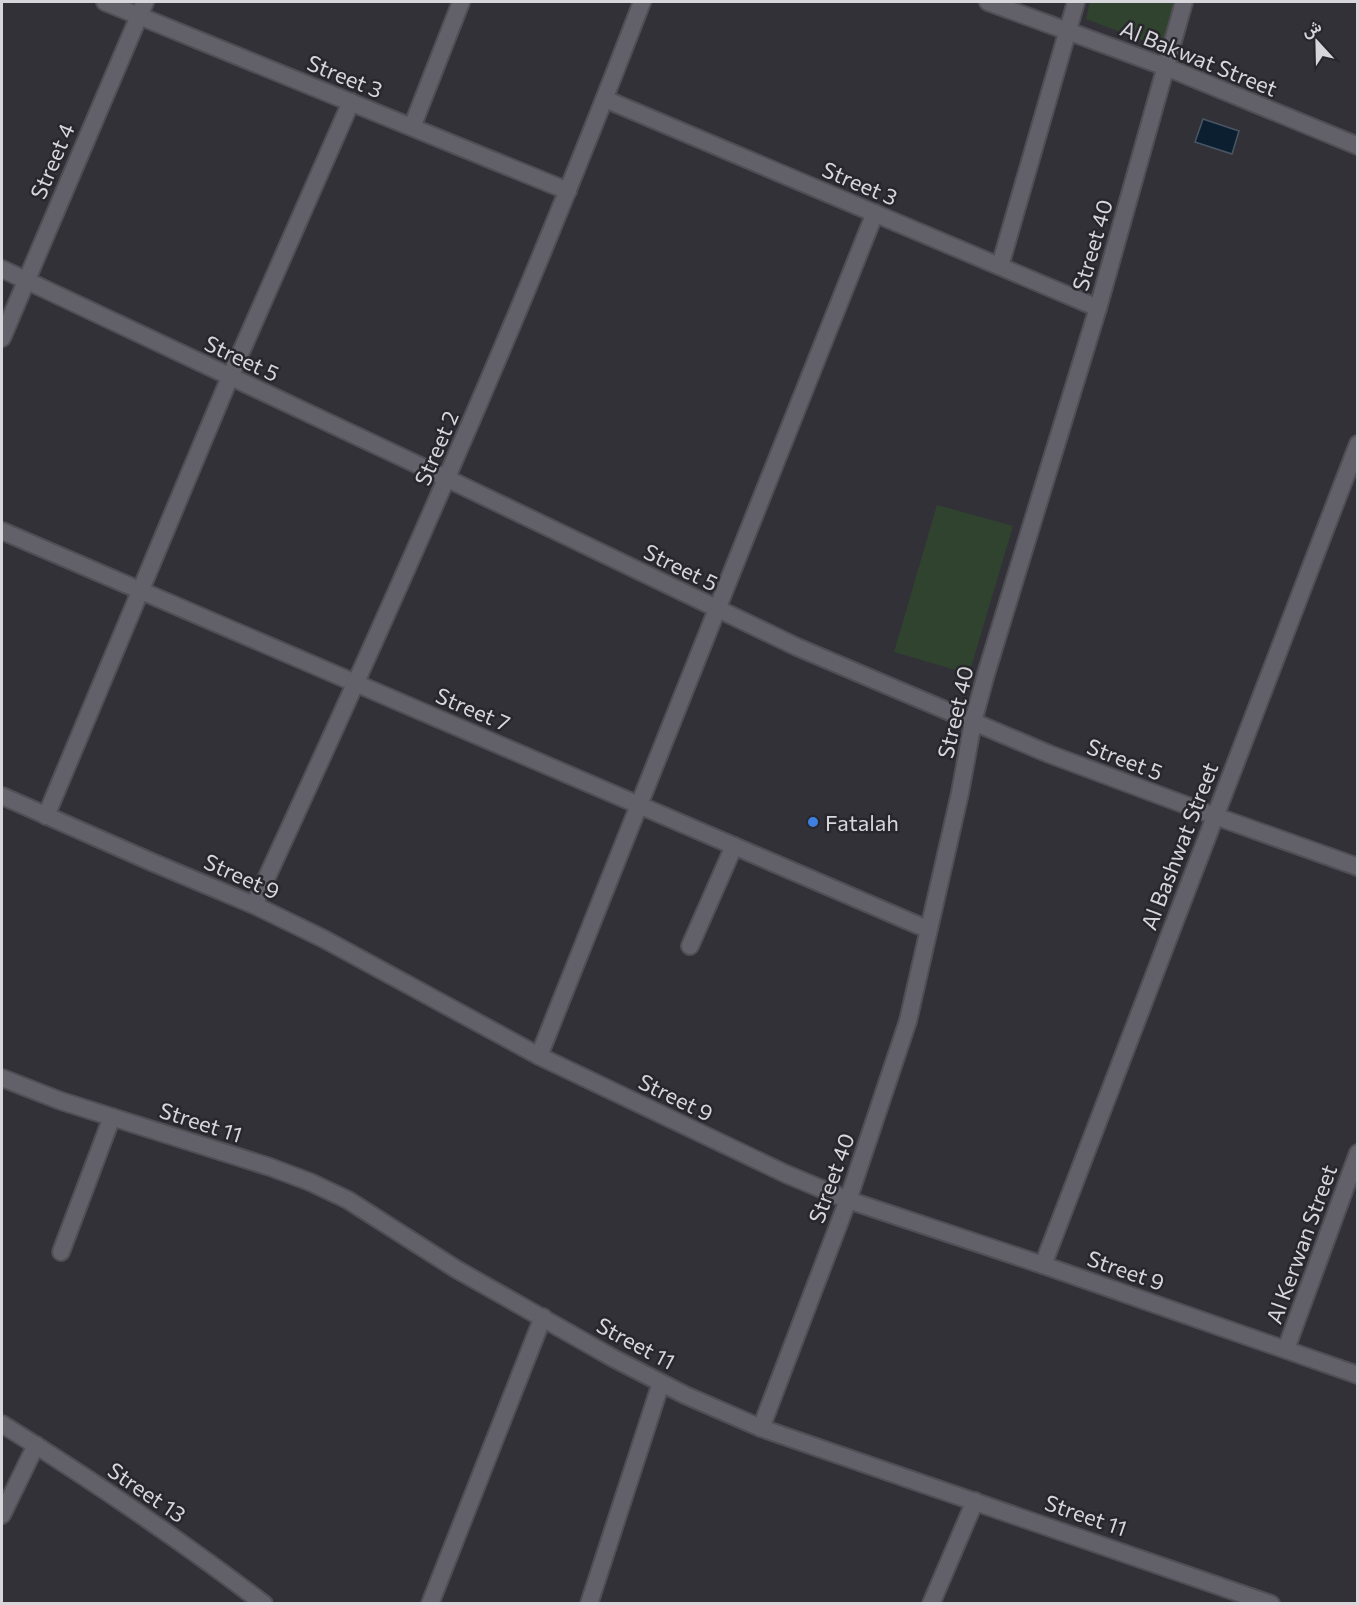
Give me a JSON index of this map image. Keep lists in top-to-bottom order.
{
  "streets": {
    "street": [
      "Al Bakwat Street",
      "Street 3",
      "Street 4",
      "Street 40",
      "Street 5",
      "Street 2",
      "Street 7",
      "Al Bashwat Street",
      "Street 9",
      "Street 11",
      "Al Kerwan Street",
      "Street 13"
    ]
  },
  "crossings": [
    ["Al Bakwat Street", "Street 40"],
    ["Street 3", "Street 4"],
    ["Street 3", "Street 40"],
    ["Street 3", "Street 2"],
    ["Street 4", "Street 5"],
    ["Street 40", "Street 5"],
    ["Street 40", "Street 7"],
    ["Street 40", "Street 9"],
    ["Street 40", "Street 11"],
    ["Street 5", "Street 2"],
    ["Street 5", "Al Bashwat Street"],
    ["Street 2", "Street 7"],
    ["Street 2", "Street 9"],
    ["Al Bashwat Street", "Street 9"],
    ["Street 9", "Al Kerwan Street"]
  ],
  "places": ["Fatalah"],
  "north": "top"
}
